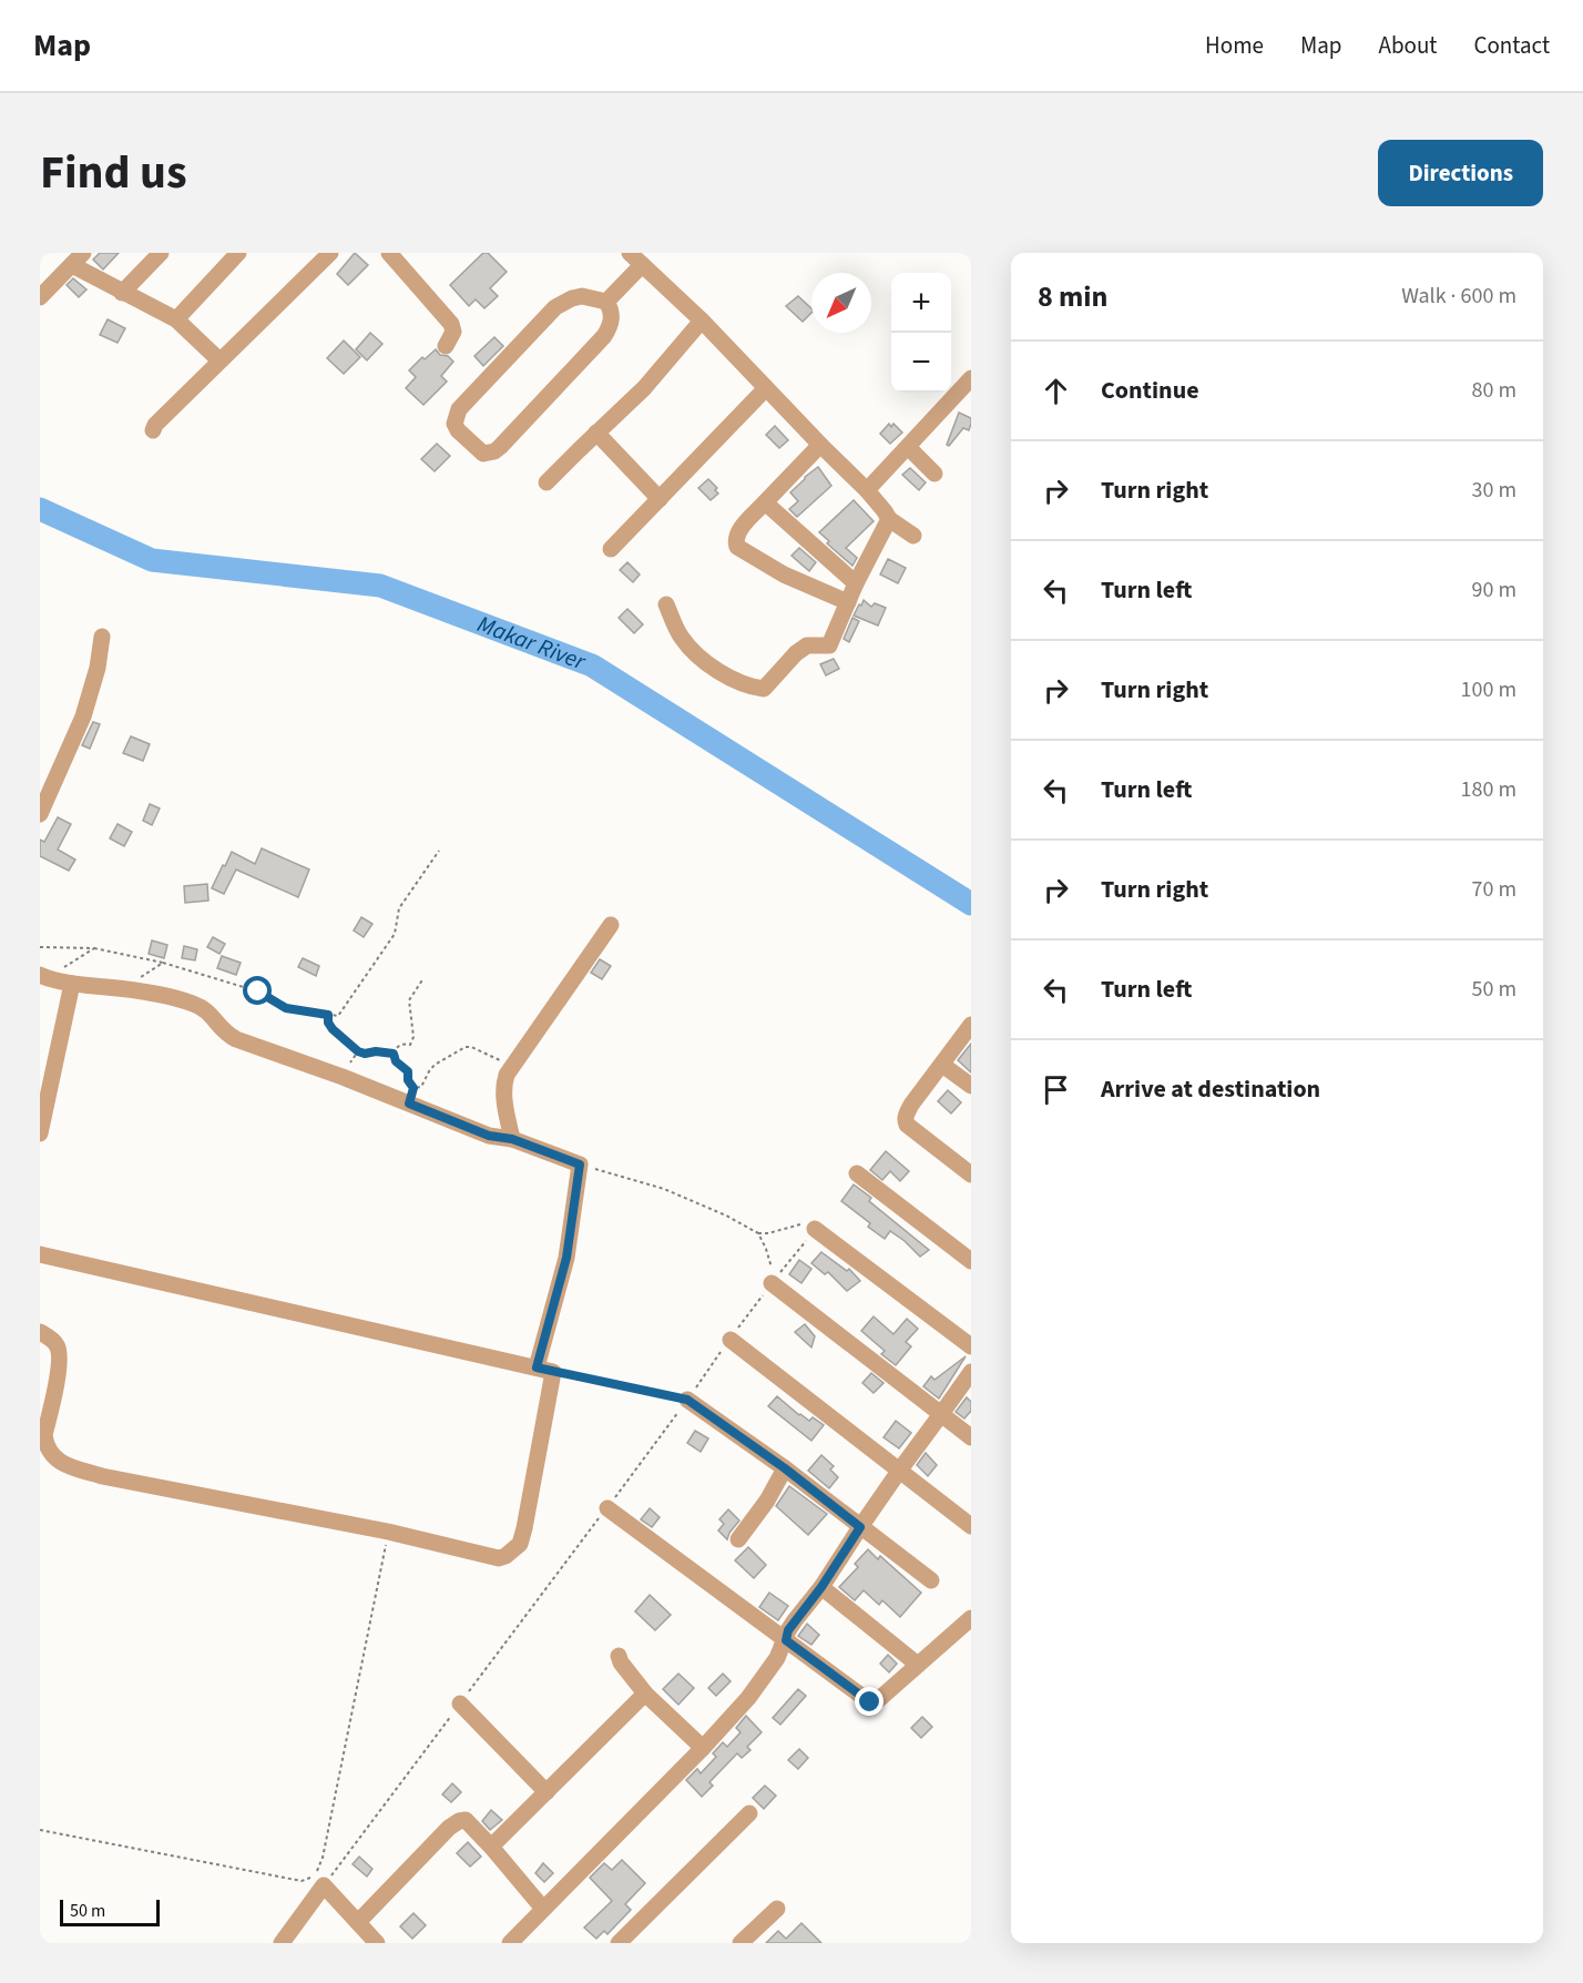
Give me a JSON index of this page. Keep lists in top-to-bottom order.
{
  "water": ["Makar River"],
  "scale_bar": "50 m",
  "north": "bottom left",
  "page": {
    "header": "Map",
    "nav": [
      "Home",
      "Map",
      "About",
      "Contact"
    ],
    "title": "Find us",
    "buttons": "Directions",
    "heading": ["8 min", "Walk · 600 m"],
    "map_buttons": ["+", "−"],
    "list": [
      ["Continue", "80 m"],
      ["Turn right", "30 m"],
      ["Turn left", "90 m"],
      ["Turn right", "100 m"],
      ["Turn left", "180 m"],
      ["Turn right", "70 m"],
      ["Turn left", "50 m"],
      "Arrive at destination"
    ],
    "scale": "50 m"
  }
}
